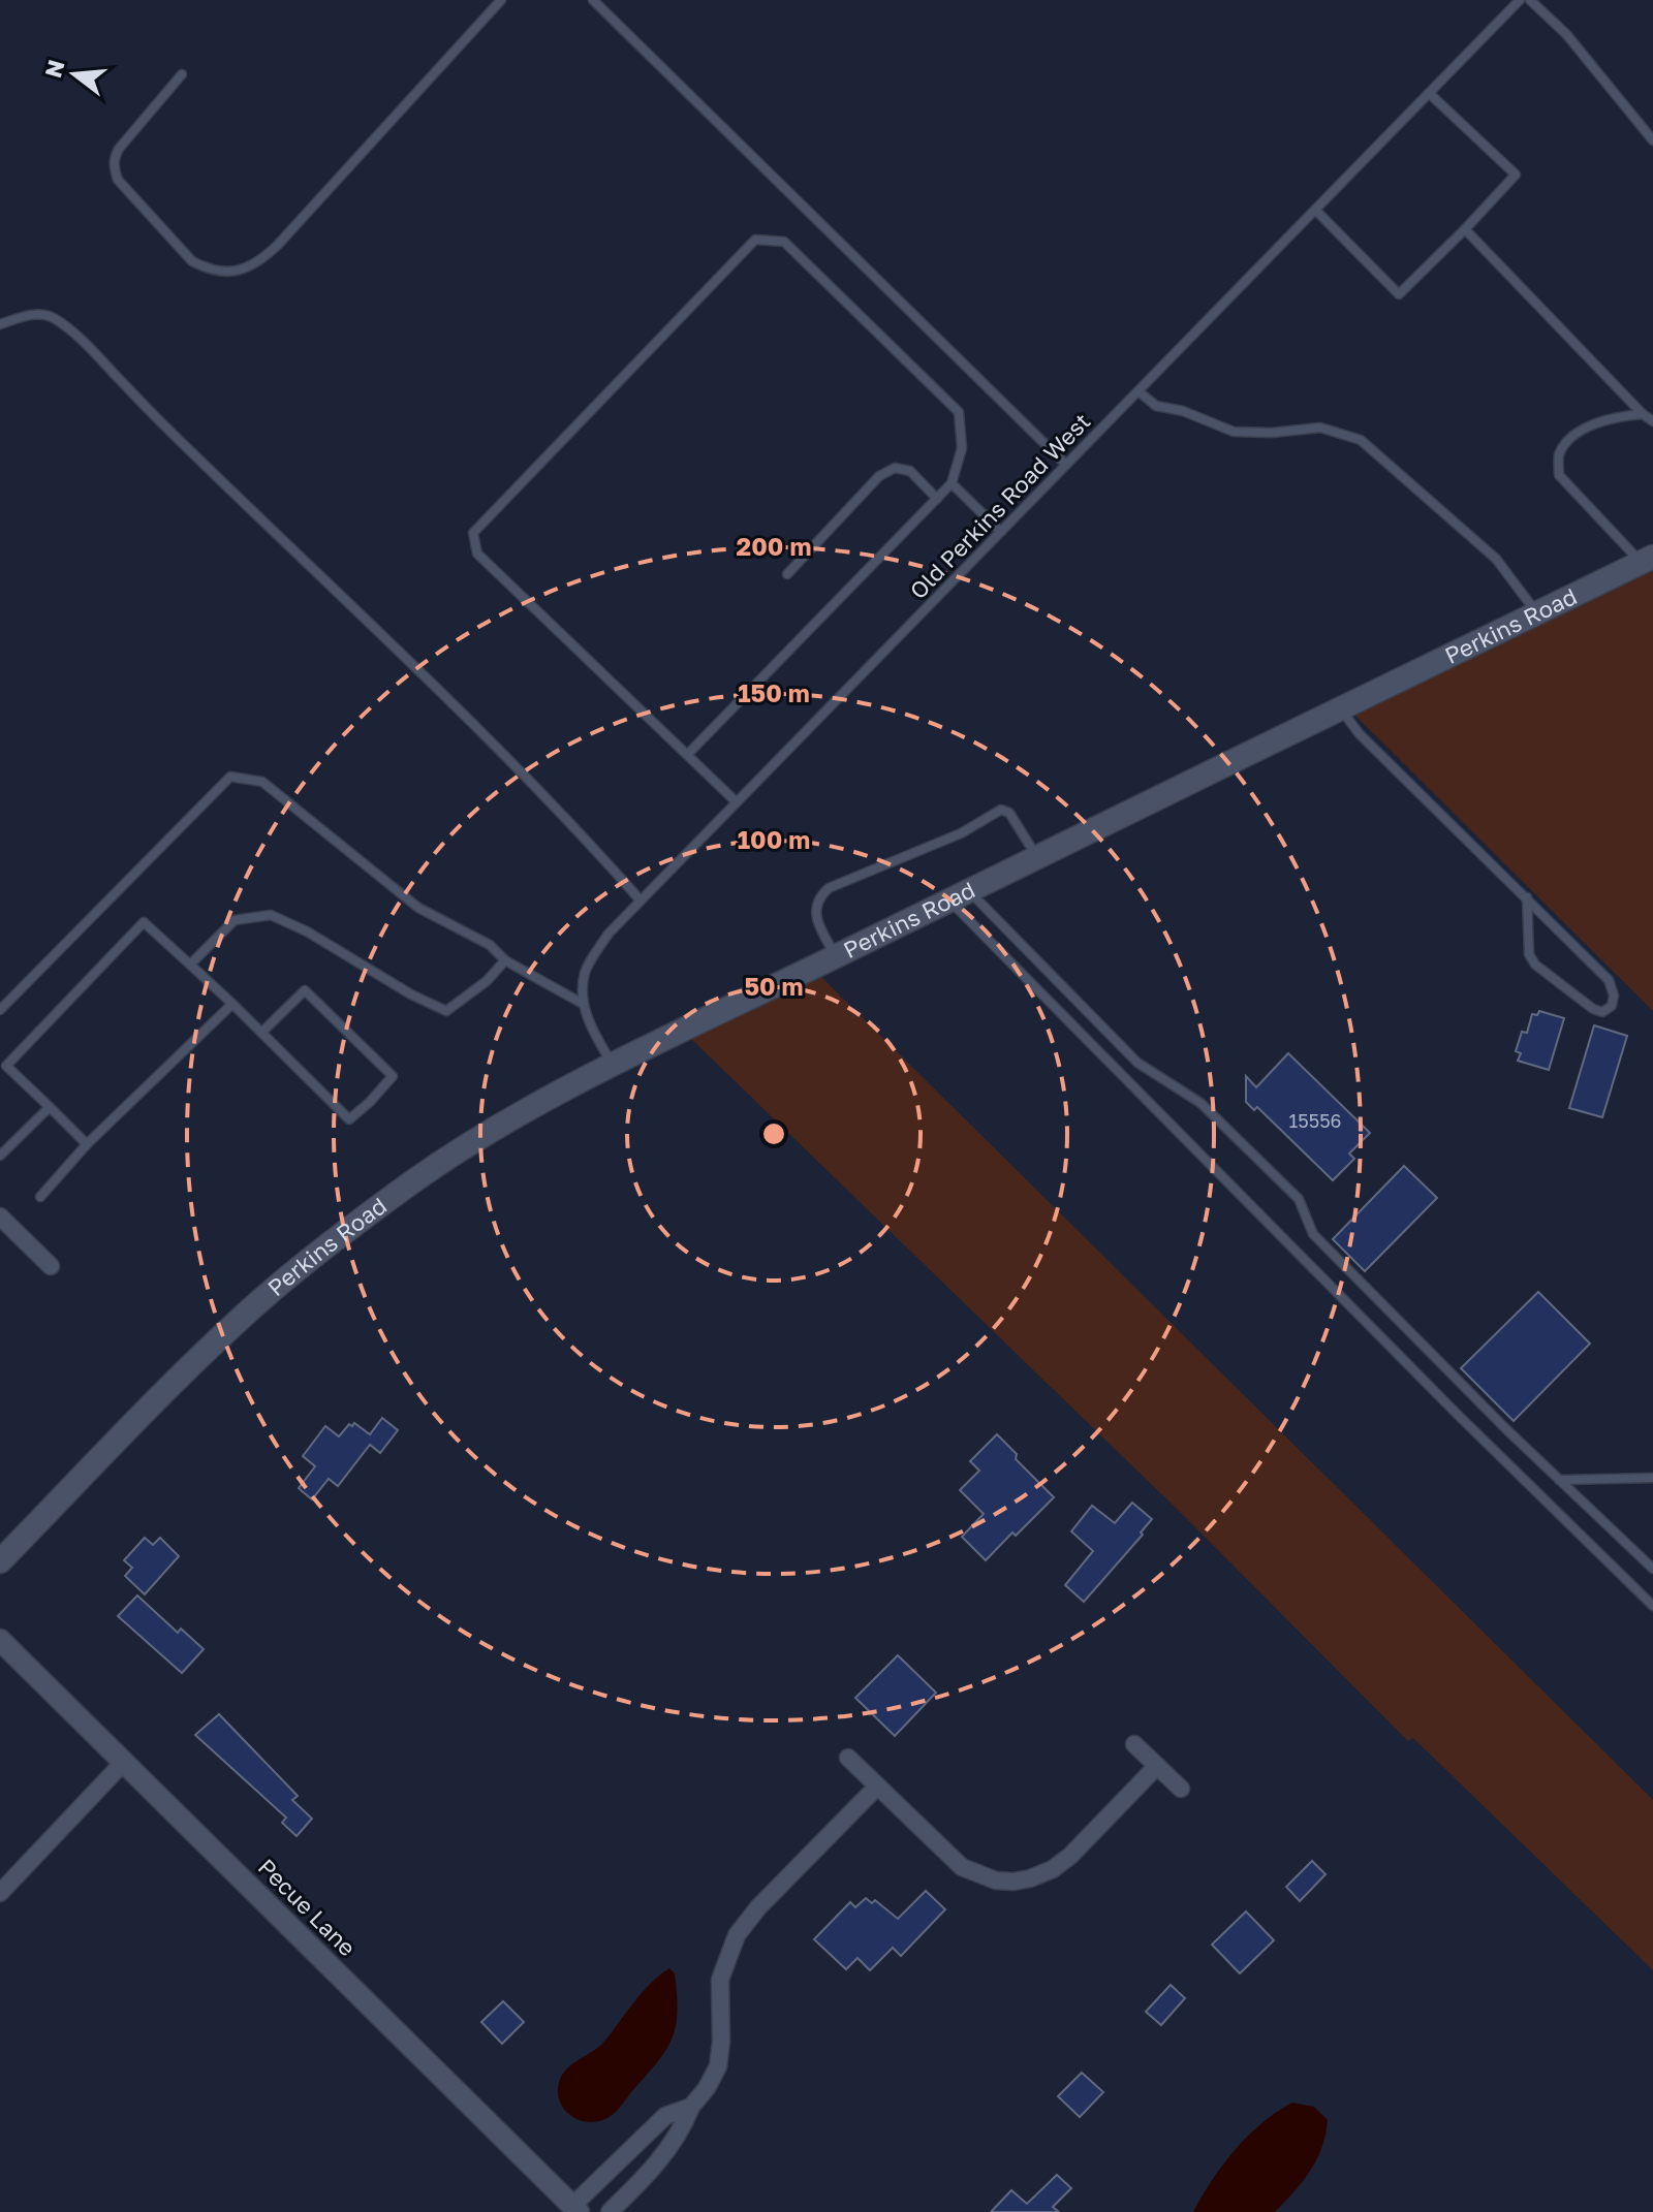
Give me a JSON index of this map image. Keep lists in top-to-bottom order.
{
  "streets": {
    "main road": ["Perkins Road"],
    "street": ["Pecue Lane"],
    "lane": ["Old Perkins Road West"]
  },
  "house_numbers": ["15556"],
  "north": "left",
  "rings": [
    "200 m",
    "150 m",
    "100 m",
    "50 m"
  ]
}
